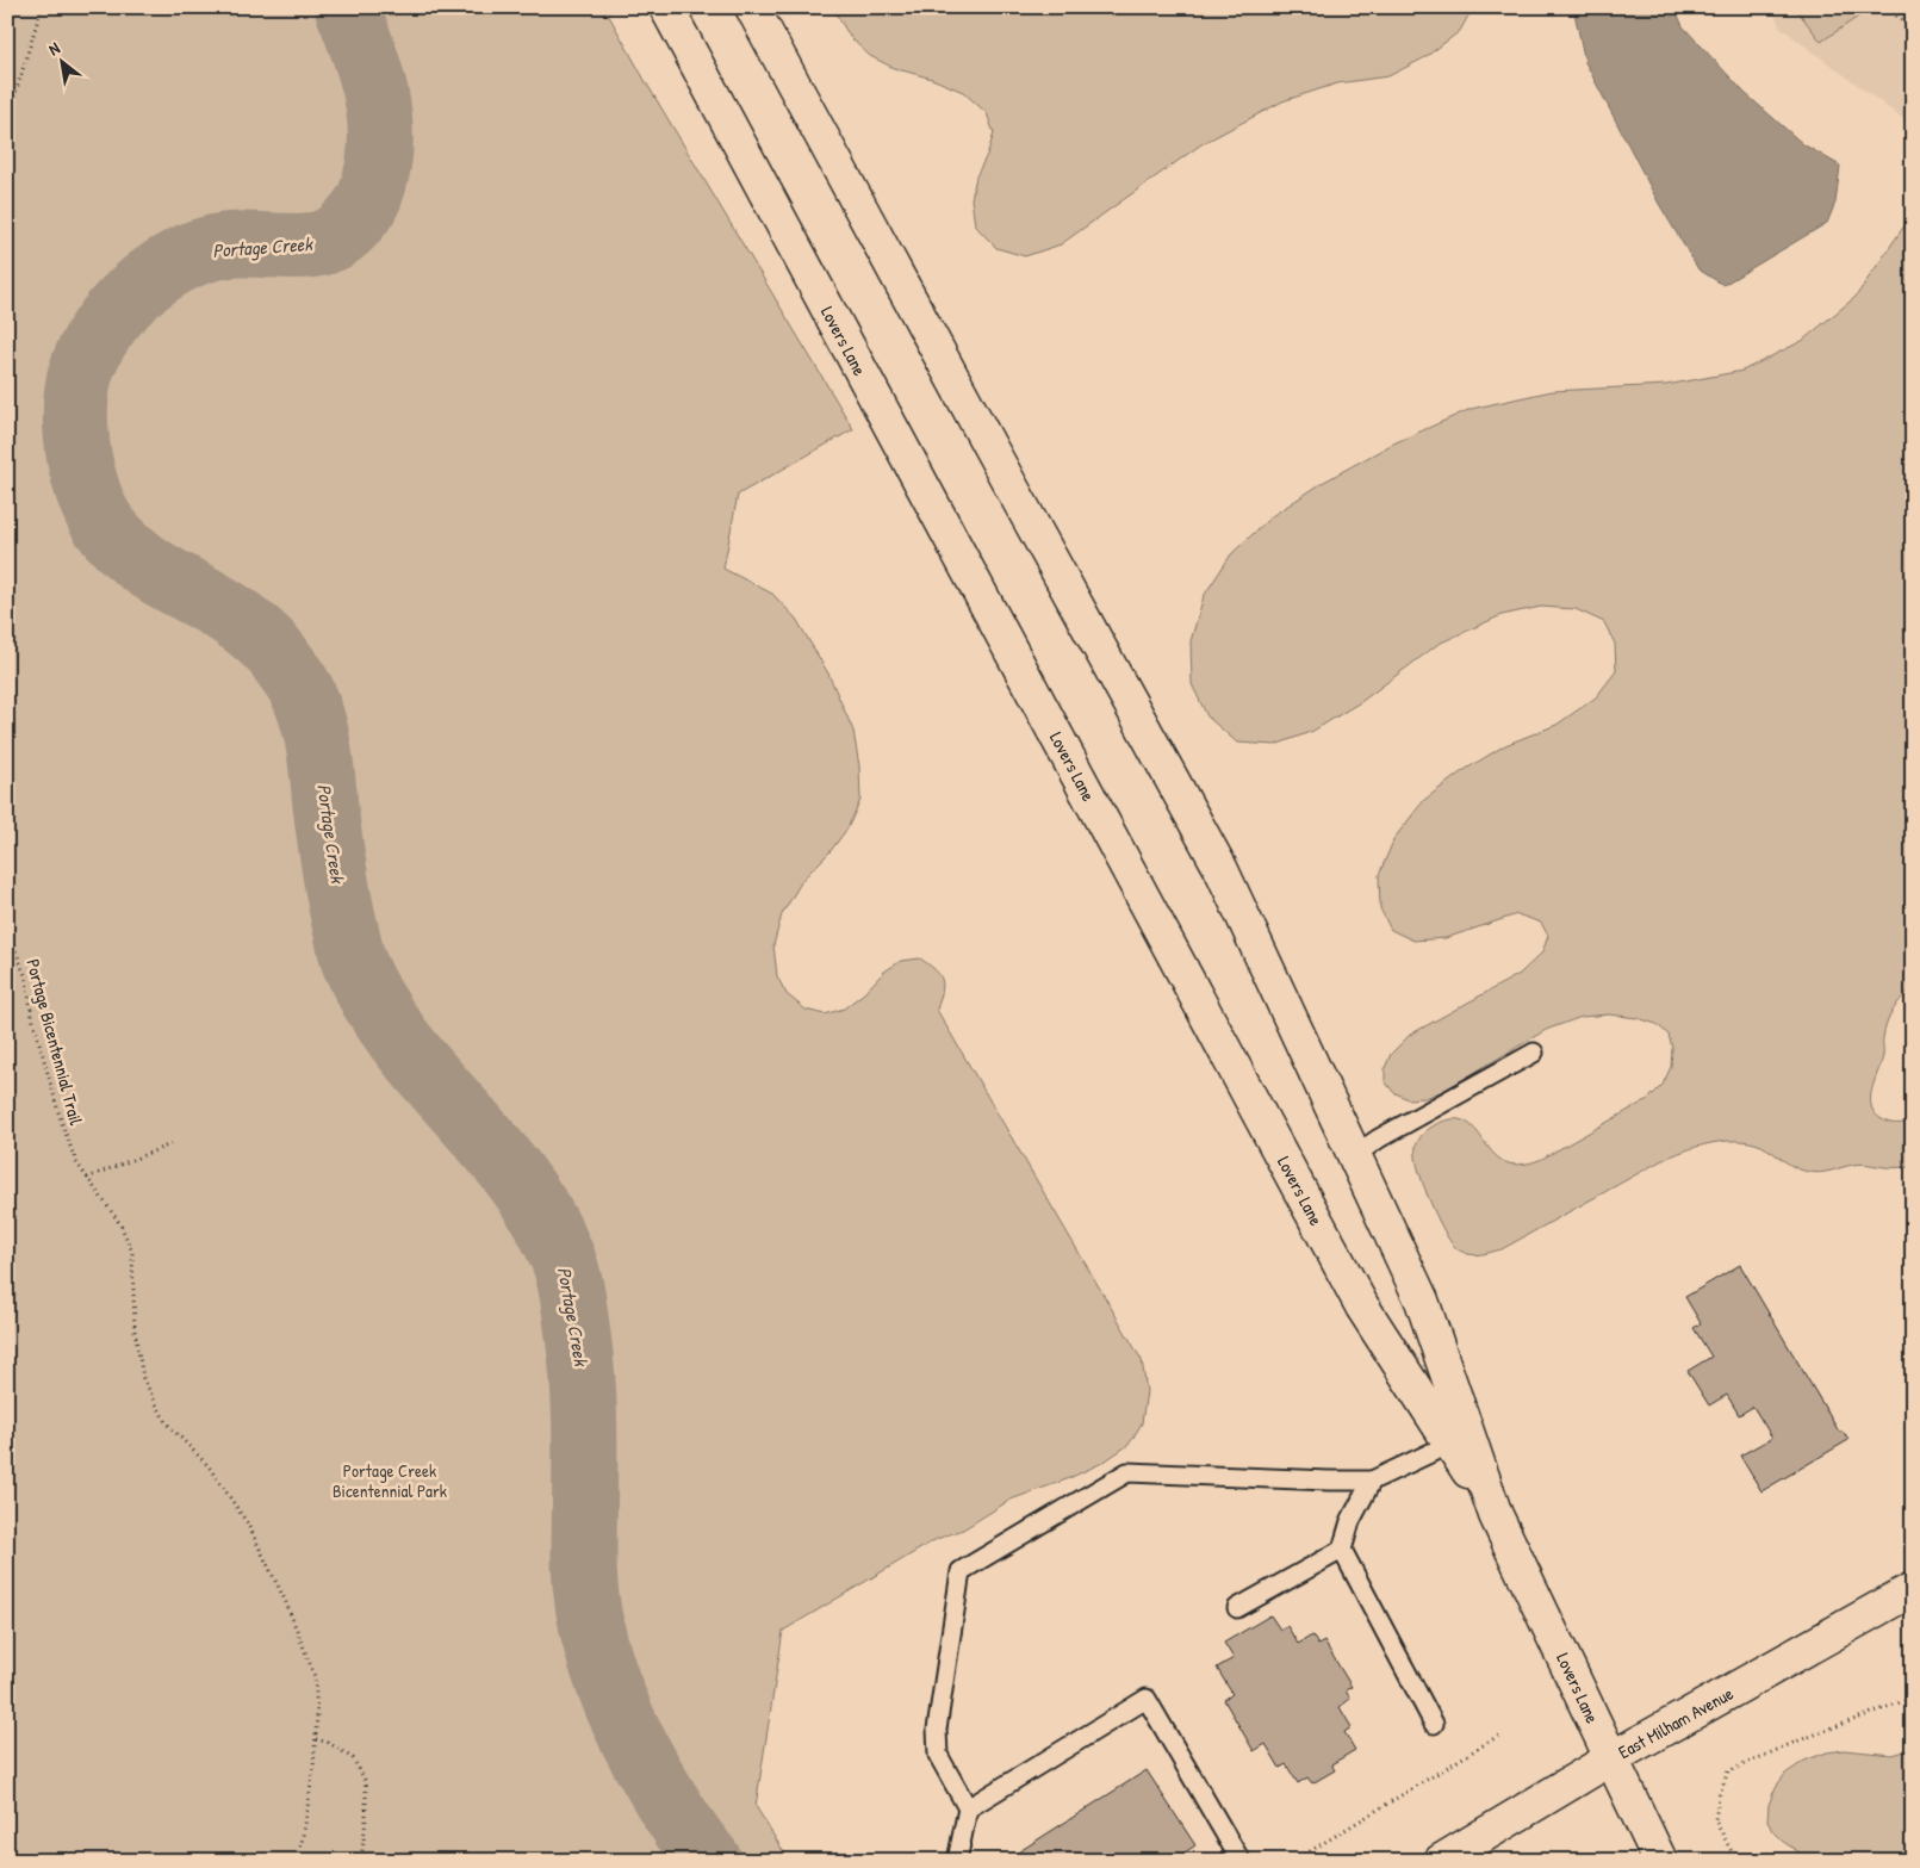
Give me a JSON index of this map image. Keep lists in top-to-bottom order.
{
  "streets": {
    "street": ["Lovers Lane", "East Milham Avenue"],
    "path": ["Portage Bicentennial Trail"]
  },
  "crossings": [
    ["Lovers Lane", "East Milham Avenue"]
  ],
  "water": ["Portage Creek"],
  "parks": ["Portage Creek Bicentennial Park"],
  "north": "top left"
}
